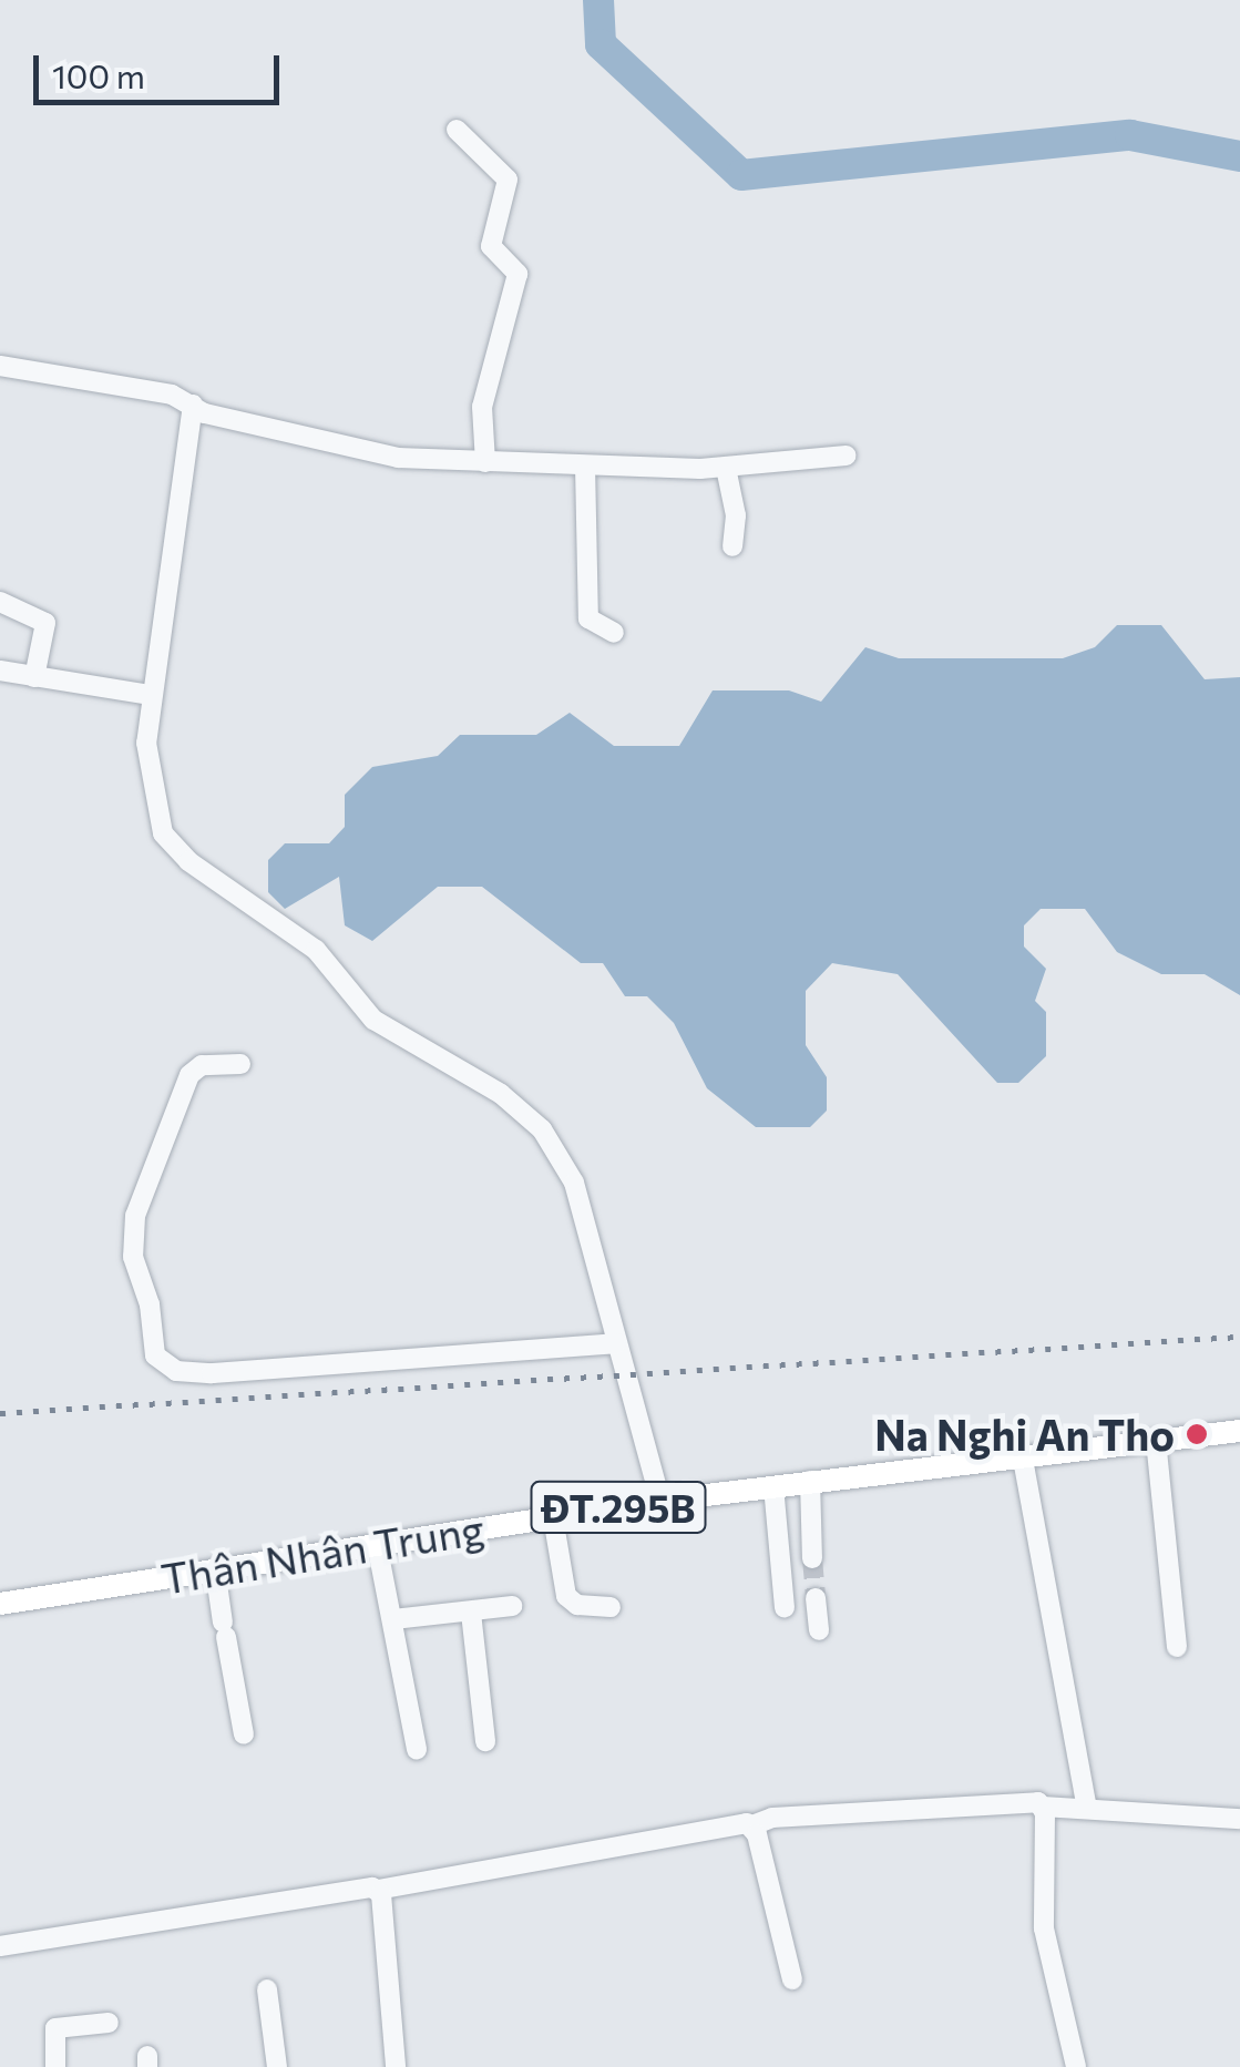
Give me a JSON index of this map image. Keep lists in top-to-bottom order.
{
  "streets": {
    "main road": ["ĐT.295B", "Thân Nhân Trung"]
  },
  "places": ["Na Nghi An Tho"],
  "scale_bar": "100 m"
}
